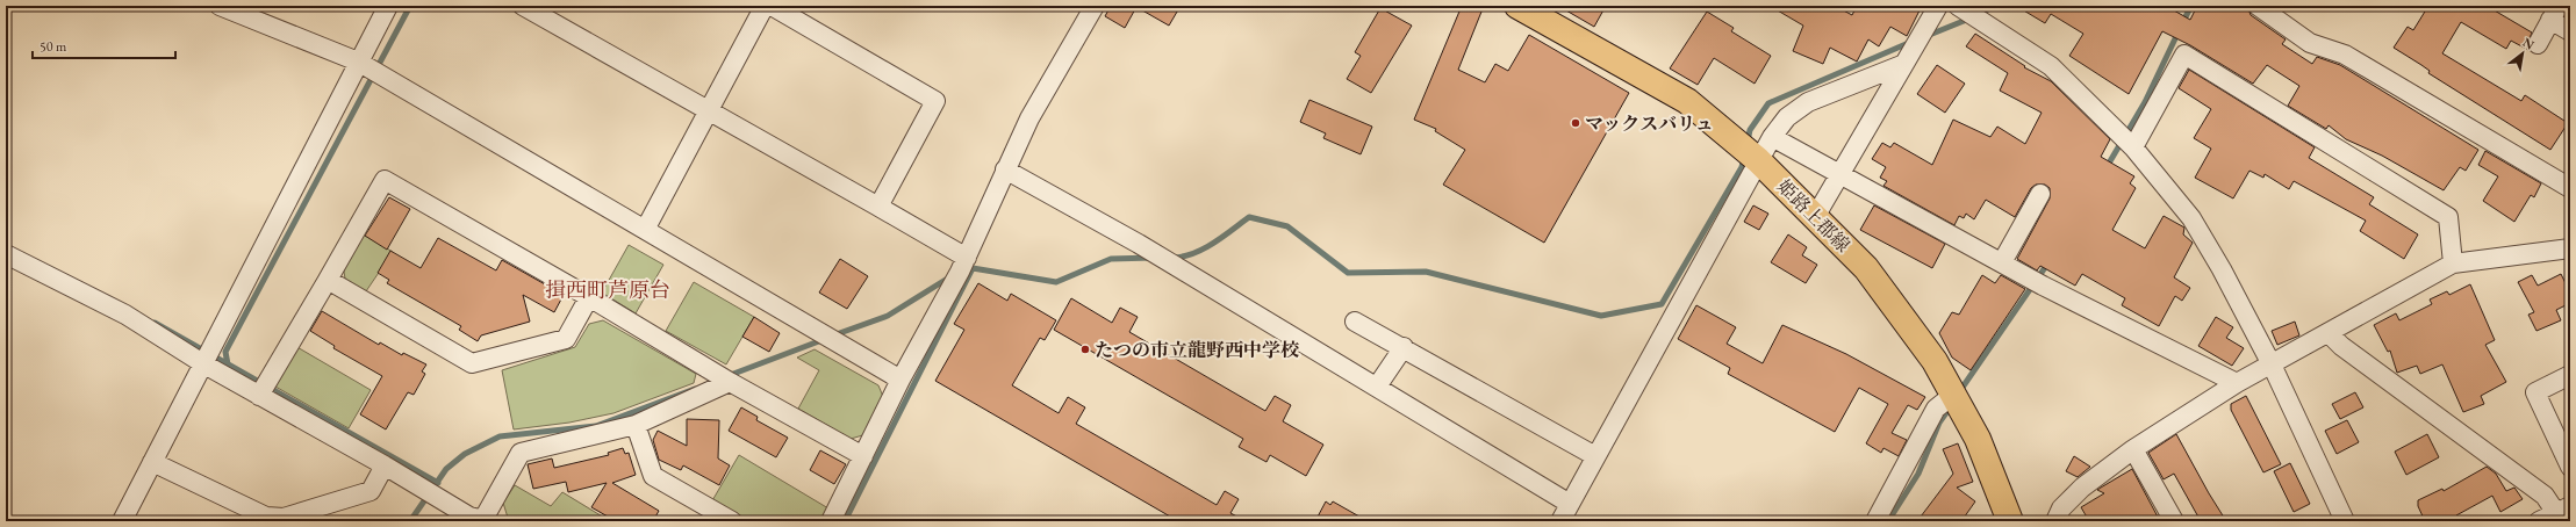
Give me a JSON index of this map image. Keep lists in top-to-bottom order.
{
  "streets": {
    "main road": ["姫路上郡線"]
  },
  "districts": ["揖西町芦原台"],
  "places": ["マックスバリュ", "たつの市立龍野西中学校"],
  "scale_bar": "50 m",
  "north": "top right"
}
